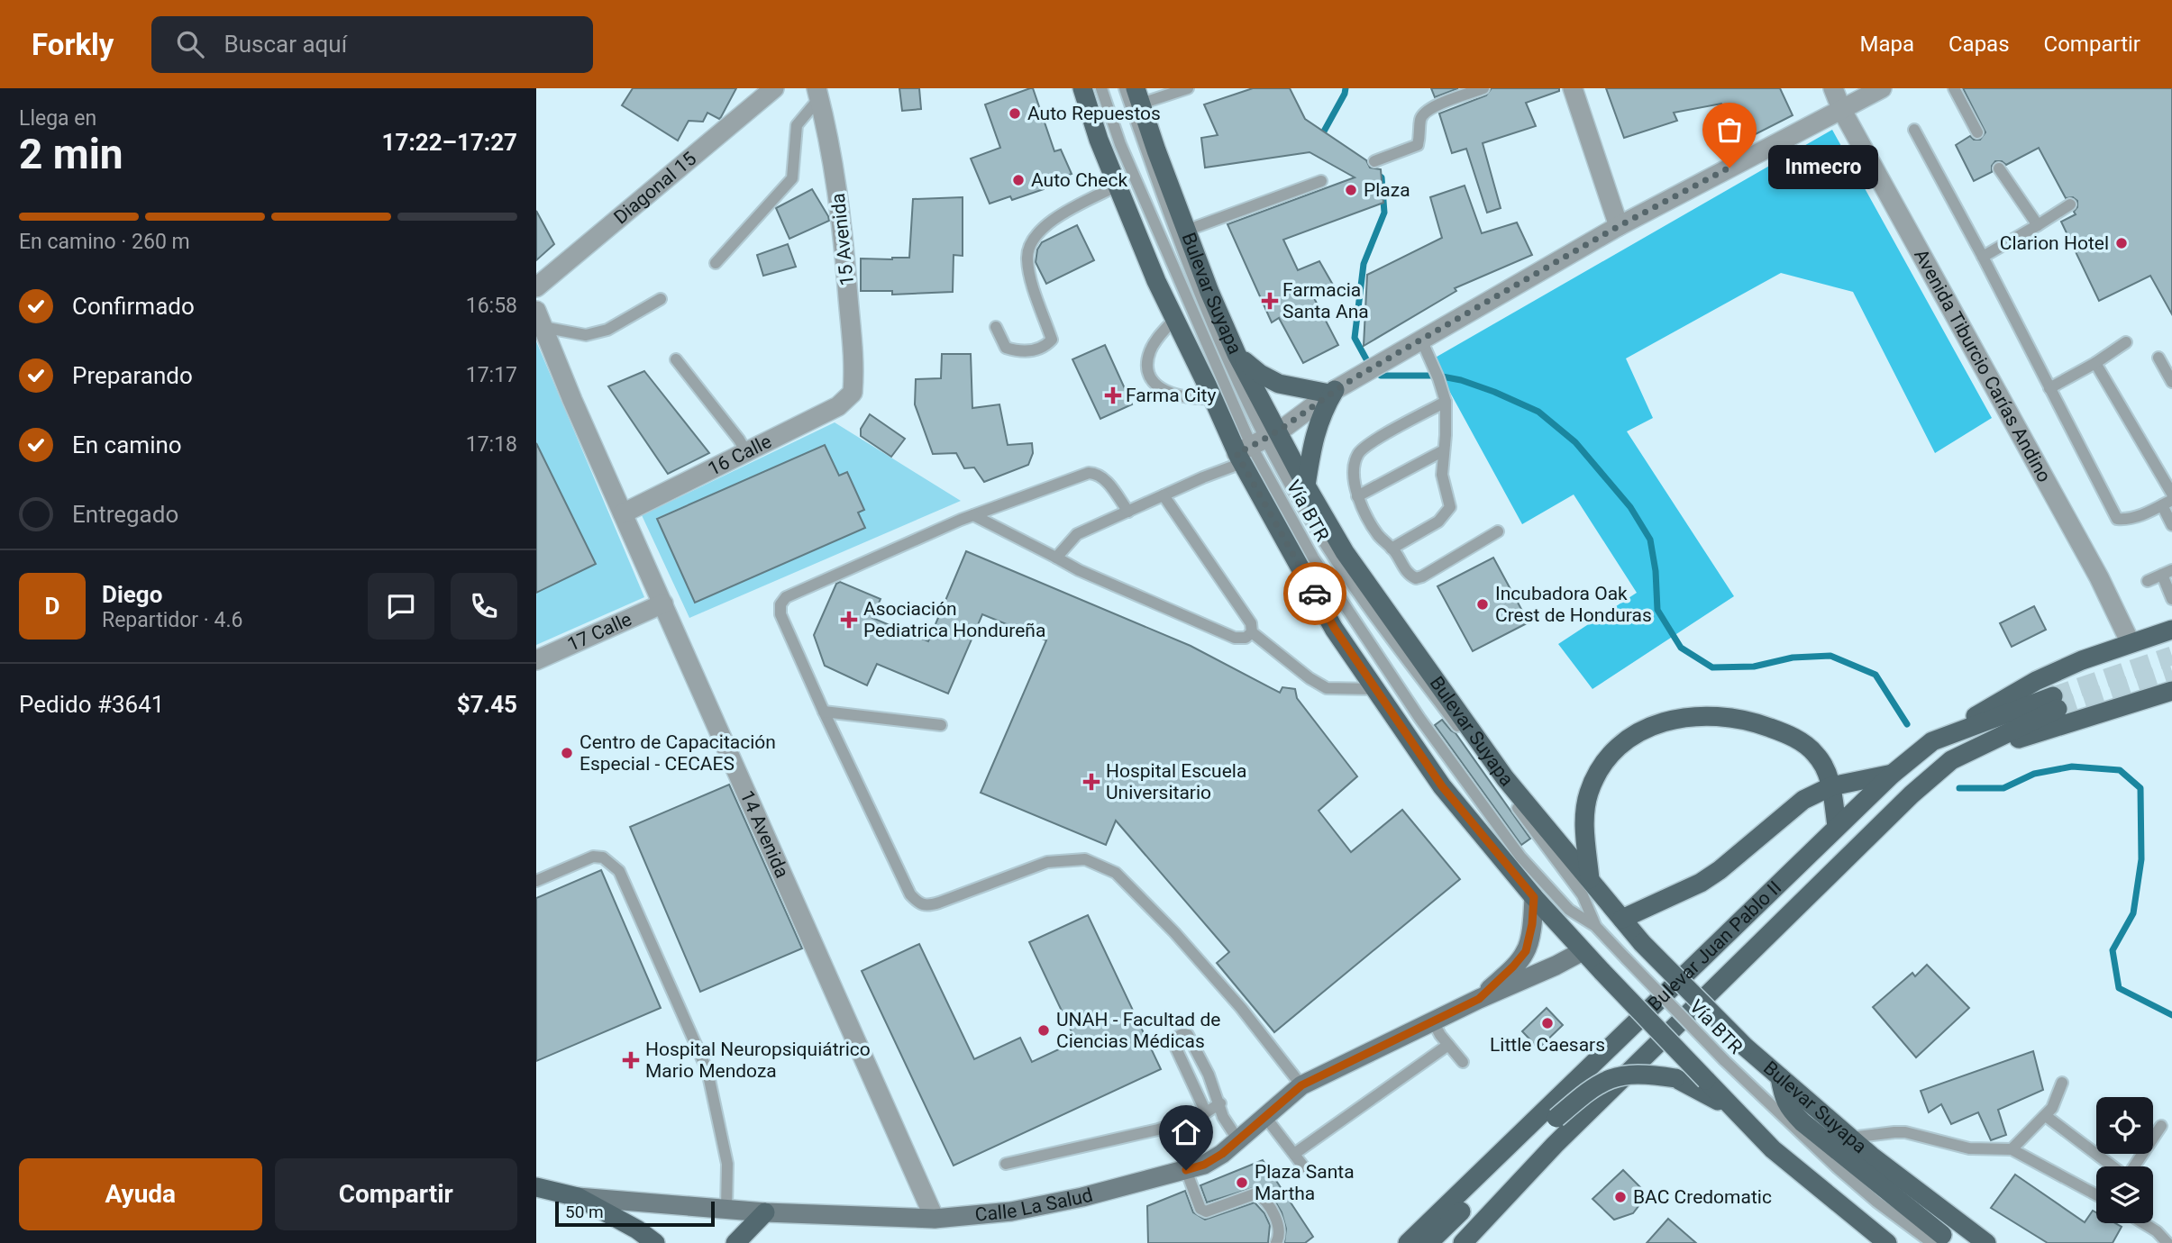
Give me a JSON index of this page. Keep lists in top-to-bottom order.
{
  "streets": {
    "main road": ["Bulevar Suyapa", "Bulevar Juan Pablo II", "Calle La Salud"],
    "street": [
      "Diagonal 15",
      "15 Avenida",
      "Avenida Tiburcio Carías Andino",
      "16 Calle",
      "17 Calle",
      "14 Avenida"
    ],
    "lane": ["Vía BTR"]
  },
  "crossings": [
    ["15 Avenida", "16 Calle"],
    ["Bulevar Suyapa", "Vía BTR"],
    ["Bulevar Suyapa", "Calle La Salud"],
    ["16 Calle", "14 Avenida"],
    ["17 Calle", "14 Avenida"],
    ["14 Avenida", "Calle La Salud"]
  ],
  "places": {
    "other": [
      "Auto Repuestos",
      "Inmecro",
      "Auto Check",
      "Plaza",
      "Clarion Hotel",
      "Incubadora Oak Crest de Honduras",
      "Centro de Capacitación Especial - CECAES",
      "Little Caesars",
      "UNAH - Facultad de Ciencias Médicas",
      "Plaza Santa Martha",
      "BAC Credomatic"
    ],
    "health": [
      "Farmacia Santa Ana",
      "Farma City",
      "Asociación Pediatrica Hondureña",
      "Hospital Escuela Universitario",
      "Hospital Neuropsiquiátrico Mario Mendoza"
    ]
  },
  "scale_bar": "50 m",
  "page": {
    "header": "Forkly",
    "search": "Buscar aquí",
    "nav": ["Mapa", "Capas", "Compartir"],
    "heading": ["2 min", "Llega en", "17:22–17:27"],
    "panel": [
      "Diego",
      "Repartidor · 4.6",
      "Pedido #3641",
      "$7.45"
    ],
    "bubble": "Inmecro",
    "bar": "En camino · 260 m",
    "list": [
      ["Confirmado", "16:58"],
      ["Preparando", "17:17"],
      ["En camino", "17:18"],
      "Entregado"
    ],
    "round": "D",
    "buttons": ["Ayuda", "Compartir"],
    "scale": "50 m"
  }
}
